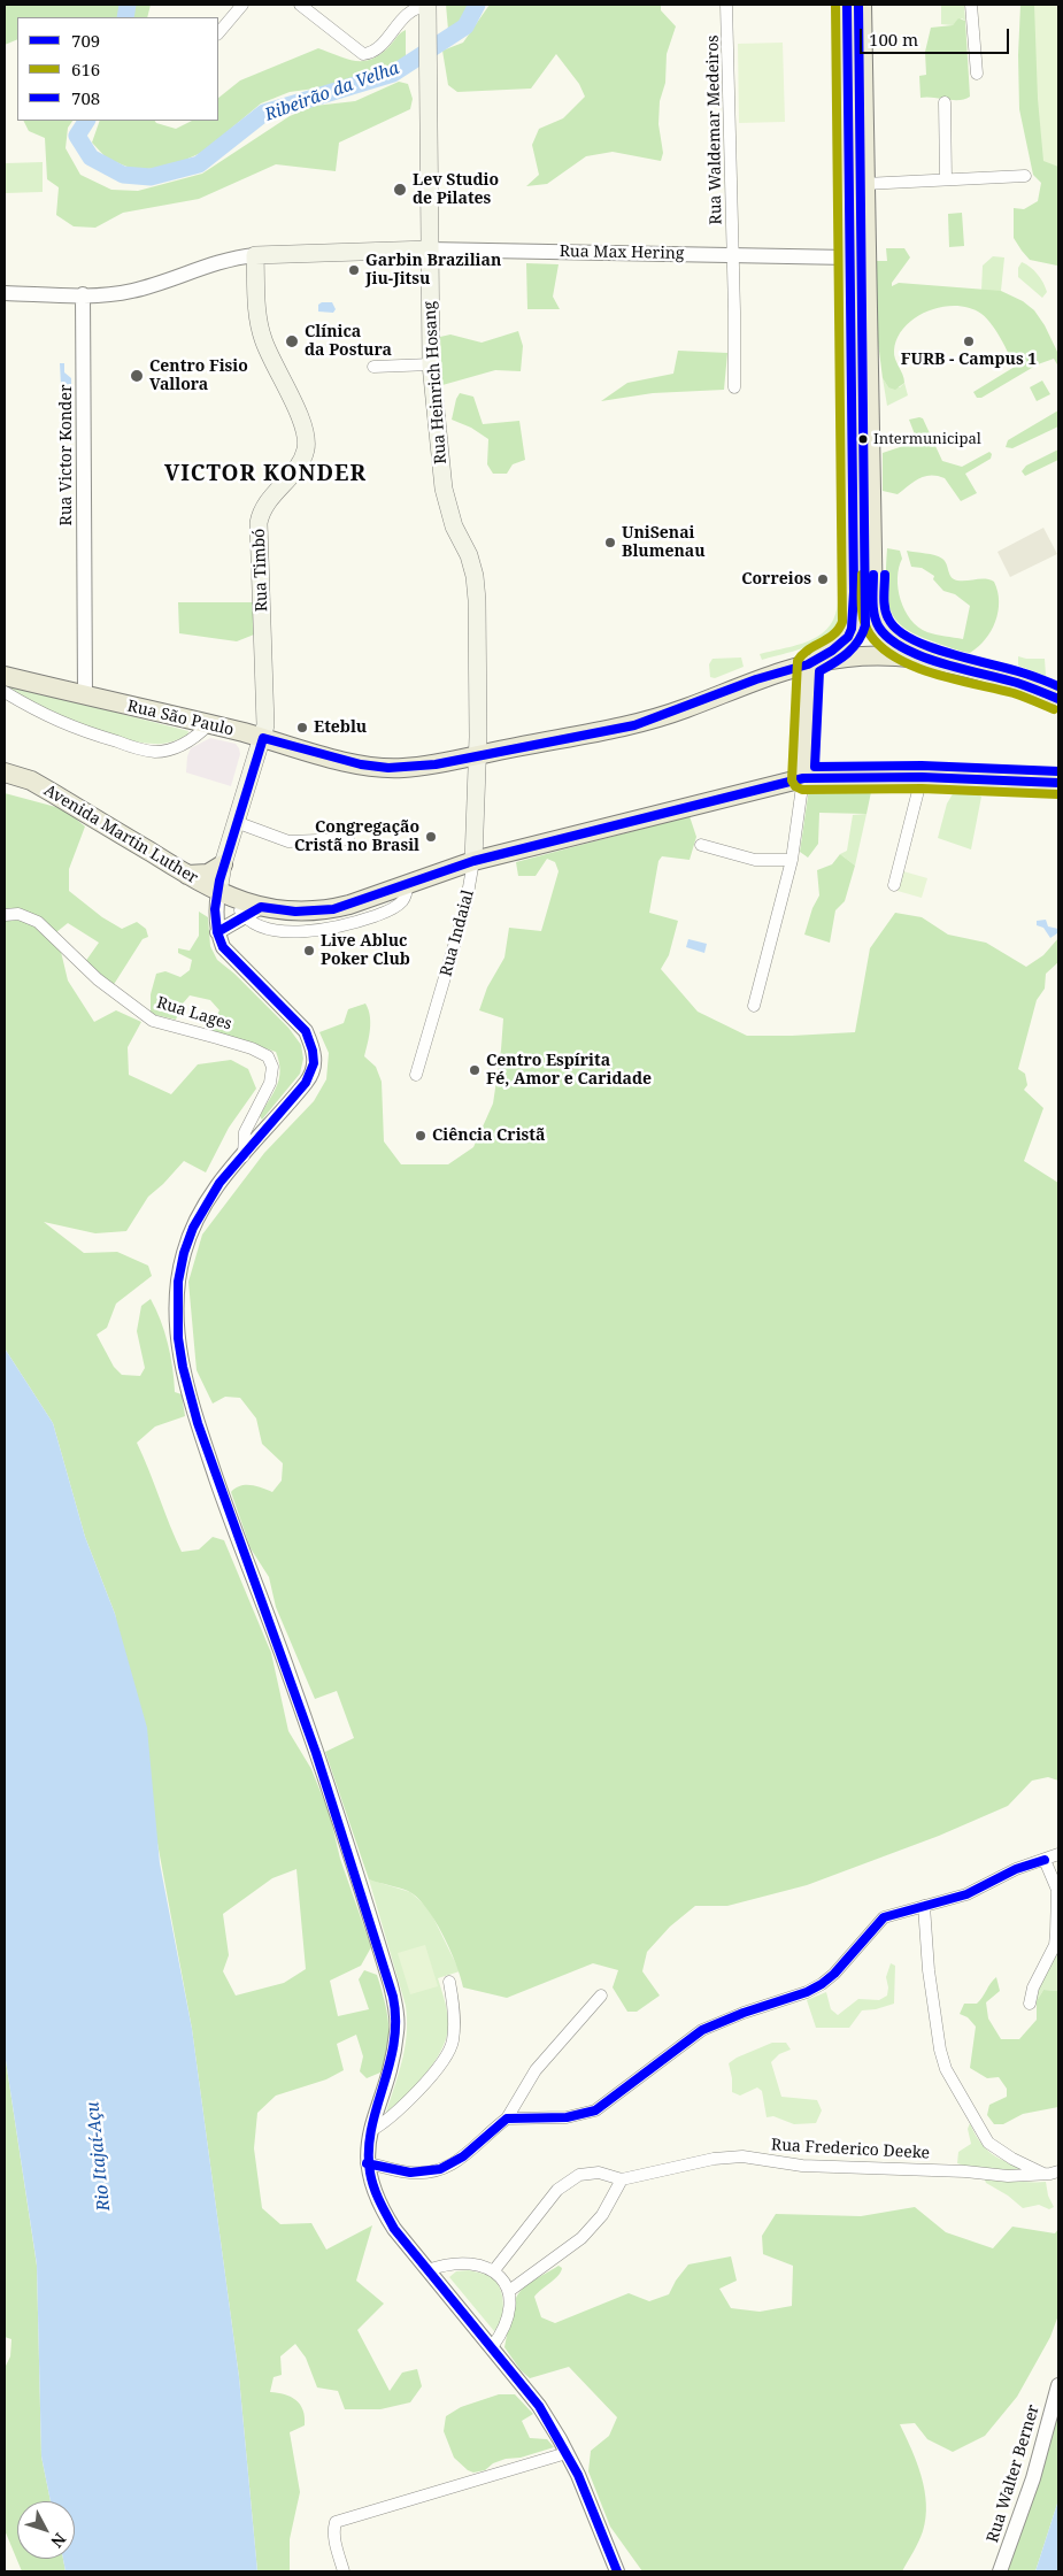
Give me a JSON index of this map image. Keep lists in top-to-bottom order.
{
  "streets": {
    "main road": [
      "Rua Max Hering",
      "Rua Heinrich Hosang",
      "Rua Timbó",
      "Rua São Paulo",
      "Avenida Martin Luther",
      "Rua Indaial"
    ],
    "street": [
      "Rua Waldemar Medeiros",
      "Rua Victor Konder",
      "Rua Lages",
      "Rua Frederico Deeke",
      "Rua Walter Berner"
    ]
  },
  "crossings": [
    ["Rua Waldemar Medeiros", "Rua Max Hering"],
    ["Rua Max Hering", "Rua Heinrich Hosang"],
    ["Rua Max Hering", "Rua Victor Konder"],
    ["Rua Max Hering", "Rua Timbó"],
    ["Rua Heinrich Hosang", "Rua São Paulo"],
    ["Rua Heinrich Hosang", "Rua Indaial"],
    ["Rua Victor Konder", "Rua São Paulo"],
    ["Rua Timbó", "Rua São Paulo"],
    ["Rua Timbó", "Avenida Martin Luther"],
    ["Rua São Paulo", "Rua Indaial"],
    ["Avenida Martin Luther", "Rua Indaial"]
  ],
  "districts": ["VICTOR KONDER"],
  "water": ["Ribeirão da Velha", "Rio Itajaí-Açu"],
  "places": [
    "Lev Studio de Pilates",
    "Garbin Brazilian Jiu-Jitsu",
    "Clínica da Postura",
    "FURB - Campus 1",
    "Centro Fisio Vallora",
    "Intermunicipal",
    "UniSenai Blumenau",
    "Correios",
    "Eteblu",
    "Congregação Cristã no Brasil",
    "Live Abluc Poker Club",
    "Centro Espírita Fé, Amor e Caridade",
    "Ciência Cristã"
  ],
  "lines": ["transit line 709", "transit line 616", "transit line 708"],
  "legend": ["709", "616", "708"],
  "scale_bar": "100 m",
  "north": "bottom right"
}
